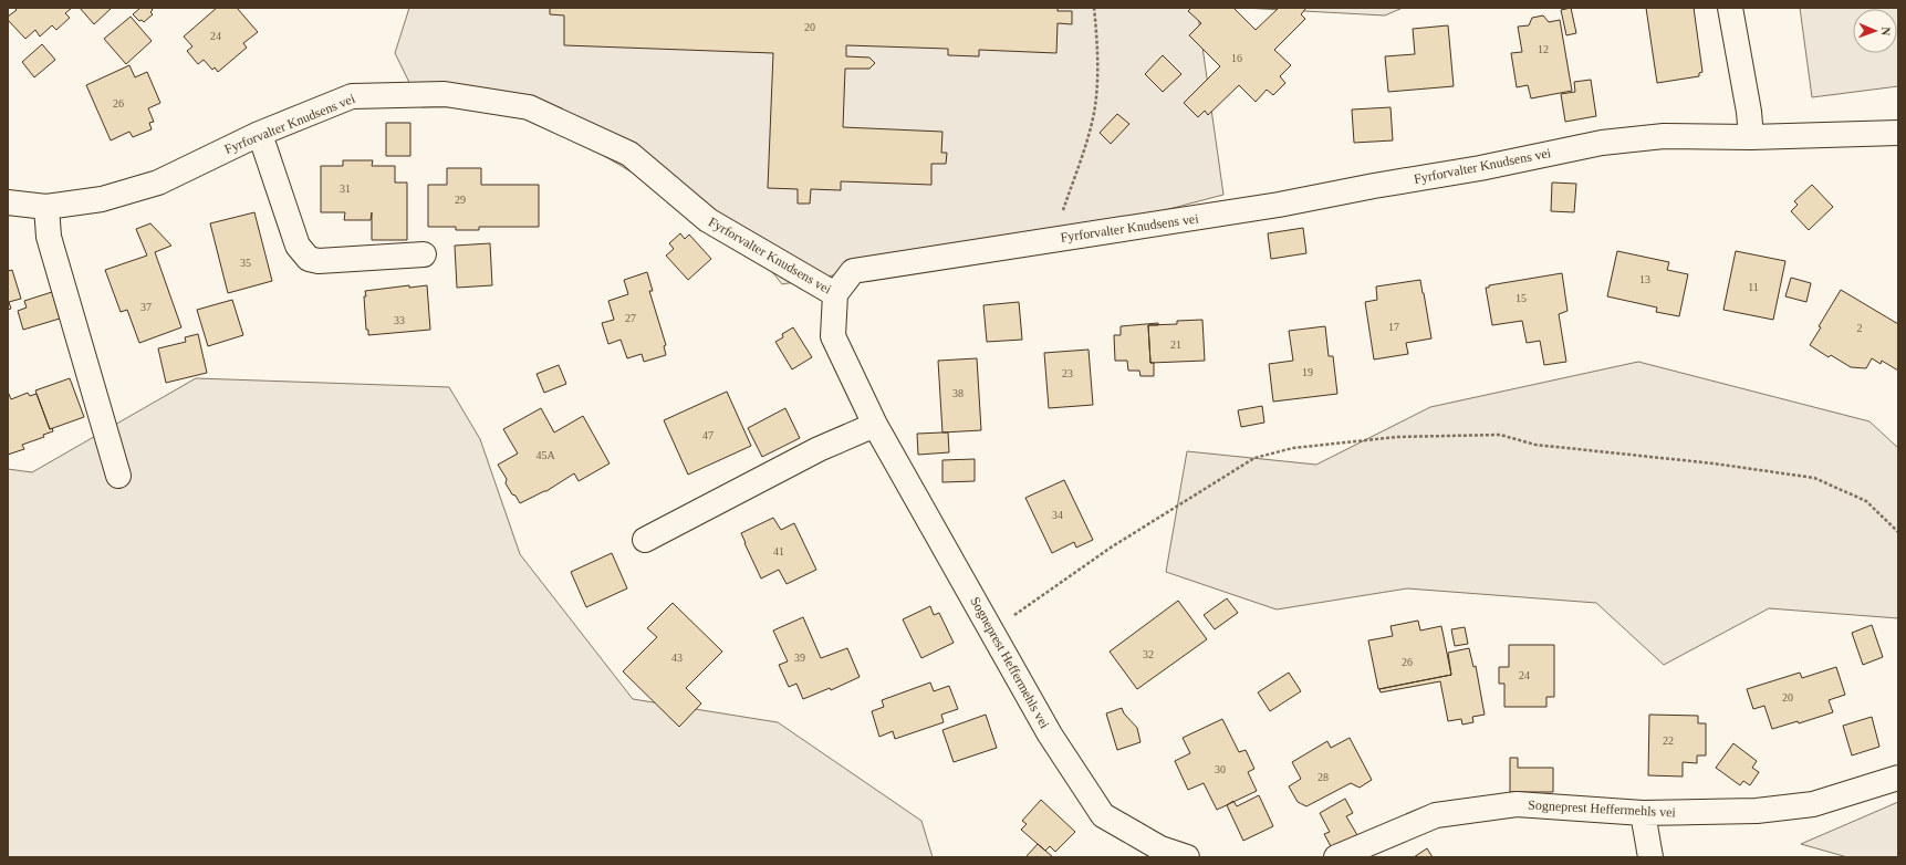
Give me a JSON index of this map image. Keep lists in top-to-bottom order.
{
  "streets": {
    "street": ["Fyrforvalter Knudsens vei", "Sogneprest Heffermehls vei"]
  },
  "crossings": [
    ["Fyrforvalter Knudsens vei", "Sogneprest Heffermehls vei"]
  ],
  "house_numbers": [
    "20",
    "24",
    "12",
    "16",
    "26",
    "31",
    "29",
    "35",
    "13",
    "11",
    "15",
    "37",
    "27",
    "33",
    "17",
    "2",
    "21",
    "19",
    "23",
    "38",
    "47",
    "45A",
    "34",
    "41",
    "32",
    "43",
    "39",
    "26",
    "24",
    "20",
    "22",
    "30",
    "28"
  ],
  "north": "right"
}
